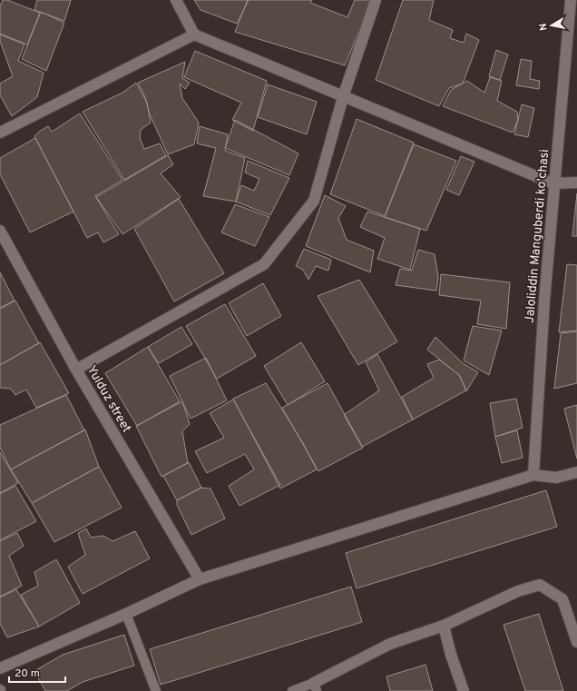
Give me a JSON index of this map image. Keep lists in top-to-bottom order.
{
  "streets": {
    "street": ["Jaloliddin Manguberdi ko'chasi", "Yulduz street"]
  },
  "scale_bar": "20 m",
  "north": "left"
}
